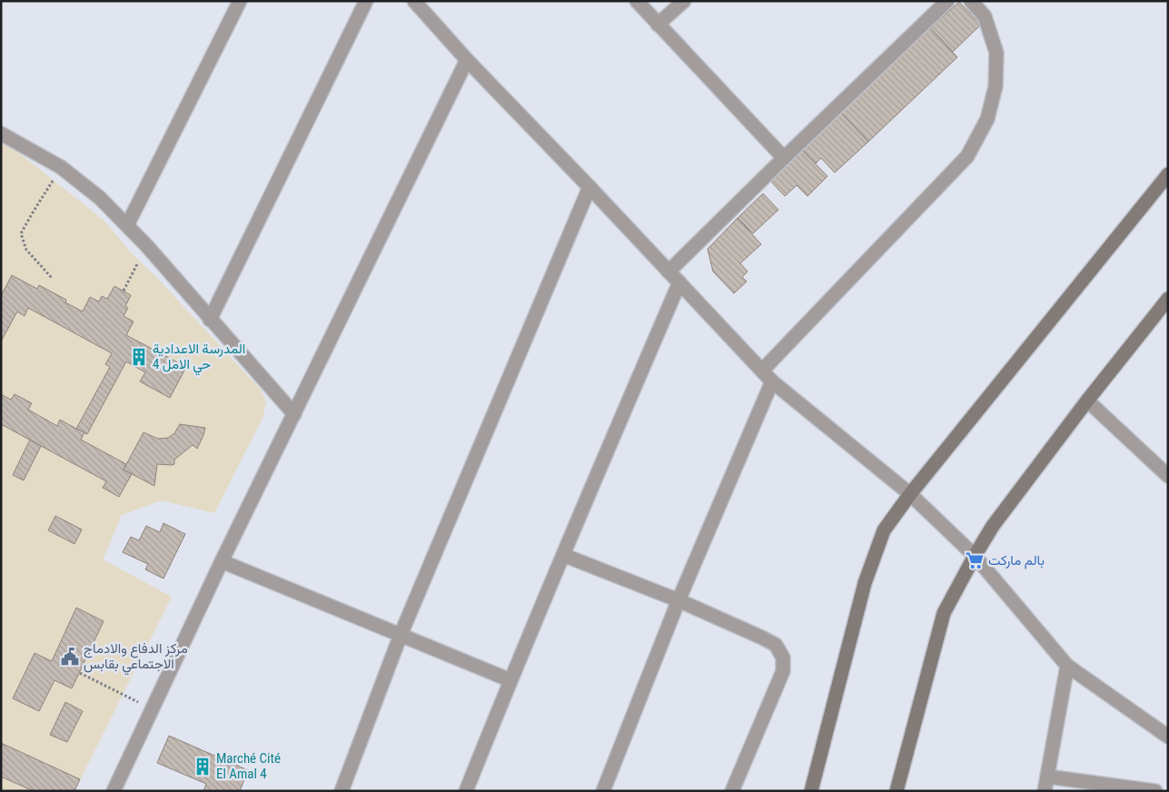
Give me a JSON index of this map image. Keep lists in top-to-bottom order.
{
  "places": {
    "building": ["المدرسة الاعدادية حي الامل 4", "Marché Cité El Amal 4"],
    "supermarket": ["بالم ماركت"],
    "public building": ["مركز الدفاع والادماج الاجتماعي بقابس"]
  }
}
